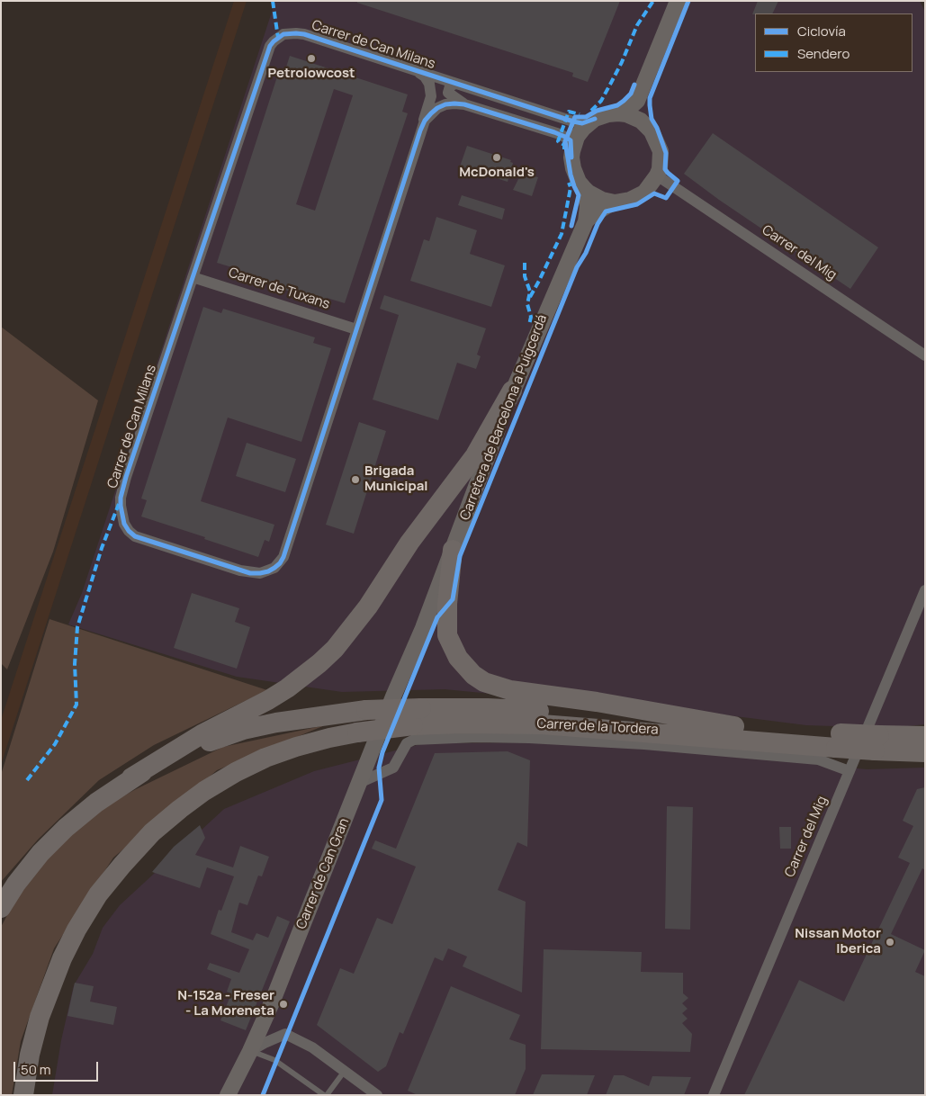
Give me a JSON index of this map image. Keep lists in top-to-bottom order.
{
  "streets": {
    "main road": ["Carretera de Barcelona a Puigcerdá", "Carrer de Can Gran"],
    "street": [
      "Carrer de Can Milans",
      "Carrer del Mig",
      "Carrer de Tuxans",
      "Carrer de la Tordera"
    ]
  },
  "crossings": [
    ["Carrer de Can Milans", "Carrer del Mig"],
    ["Carrer de Can Milans", "Carrer de Tuxans"],
    ["Carrer de Can Milans", "Carretera de Barcelona a Puigcerdá"],
    ["Carrer del Mig", "Carretera de Barcelona a Puigcerdá"],
    ["Carrer del Mig", "Carrer de la Tordera"],
    ["Carretera de Barcelona a Puigcerdá", "Carrer de Can Gran"],
    ["Carrer de la Tordera", "Carrer de Can Gran"]
  ],
  "places": [
    "Petrolowcost",
    "McDonald's",
    "Brigada Municipal",
    "Nissan Motor Iberica",
    "N-152a - Freser - La Moreneta"
  ],
  "legend": ["Ciclovía", "Sendero"],
  "scale_bar": "50 m"
}
